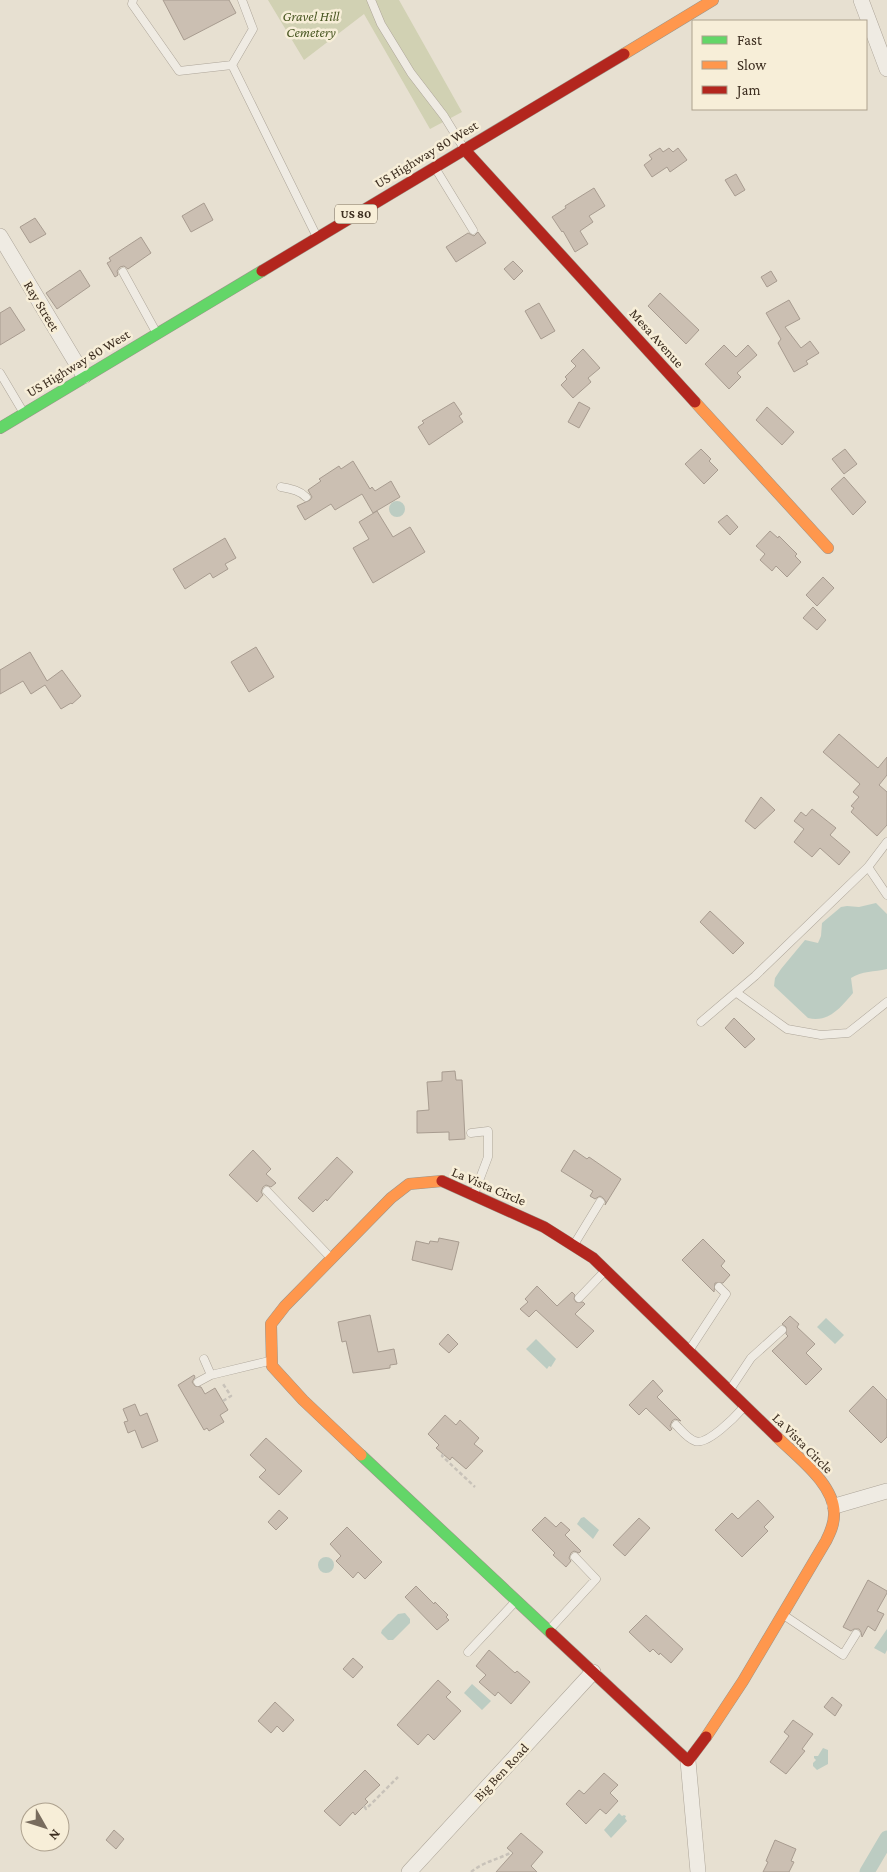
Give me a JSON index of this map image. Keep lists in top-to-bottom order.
{
  "streets": {
    "street": [
      "US Highway 80 West",
      "US 80",
      "Ray Street",
      "Mesa Avenue",
      "La Vista Circle",
      "Big Ben Road"
    ]
  },
  "crossings": [
    ["US Highway 80 West", "Ray Street"],
    ["US Highway 80 West", "Mesa Avenue"]
  ],
  "parks": ["Gravel Hill Cemetery"],
  "legend": ["Fast", "Slow", "Jam"],
  "north": "bottom right"
}
